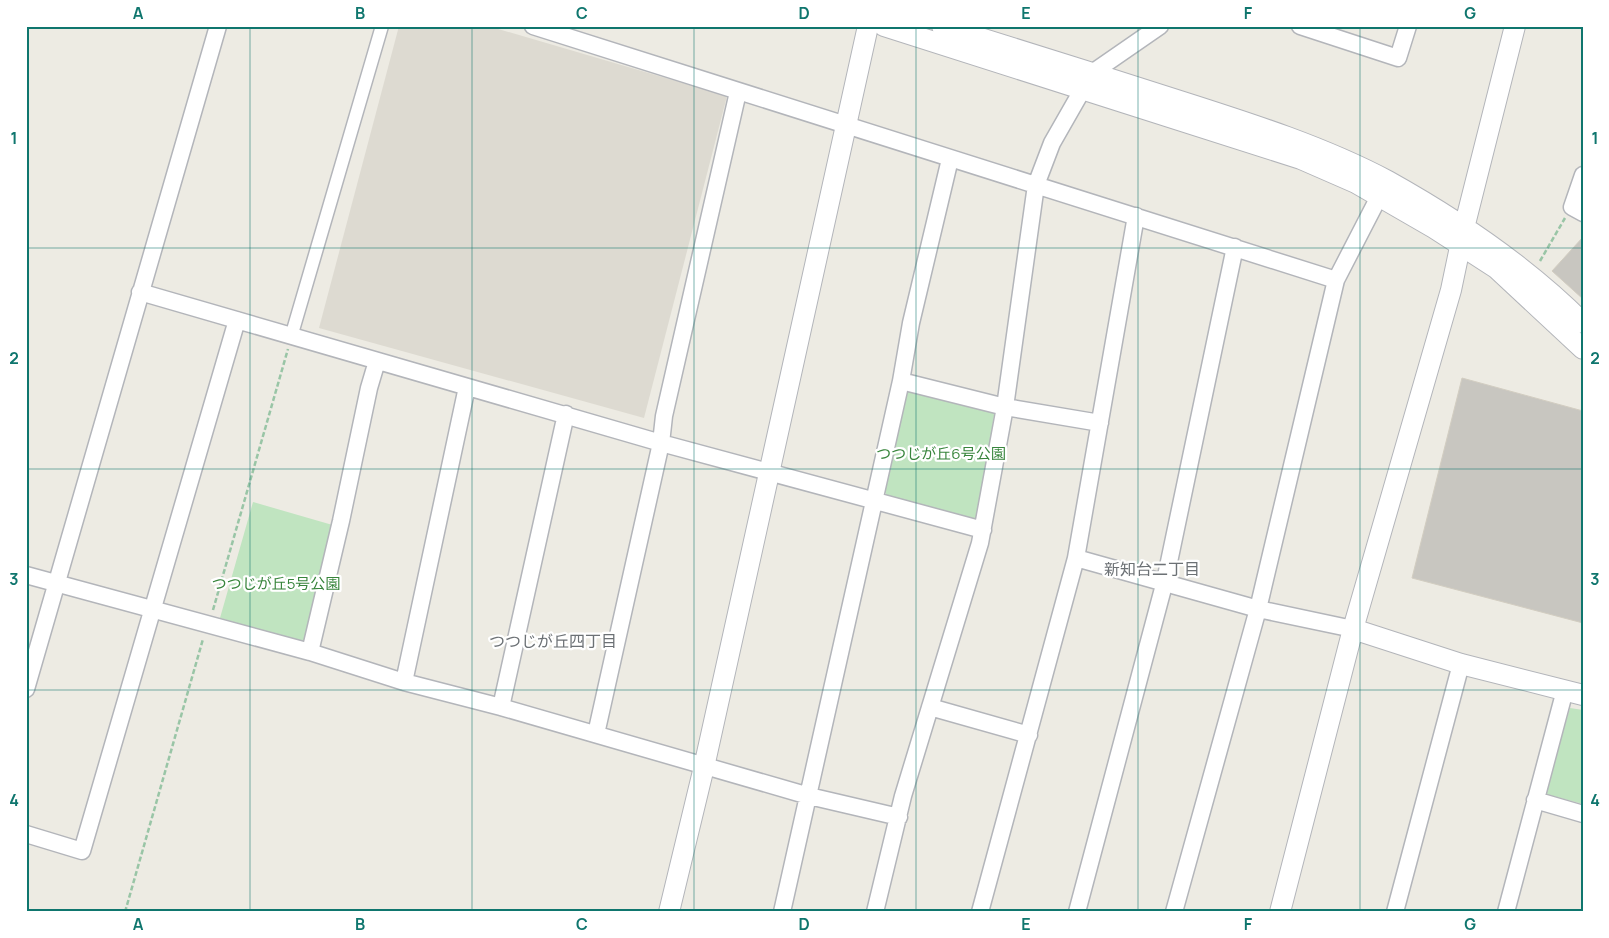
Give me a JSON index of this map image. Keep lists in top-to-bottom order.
{
  "districts": ["新知台二丁目", "つつじが丘四丁目"],
  "parks": ["つつじが丘6号公園", "つつじが丘5号公園"],
  "grid": {
    "columns": [
      "A",
      "B",
      "C",
      "D",
      "E",
      "F",
      "G"
    ],
    "rows": [
      "1",
      "2",
      "3",
      "4"
    ]
  }
}
